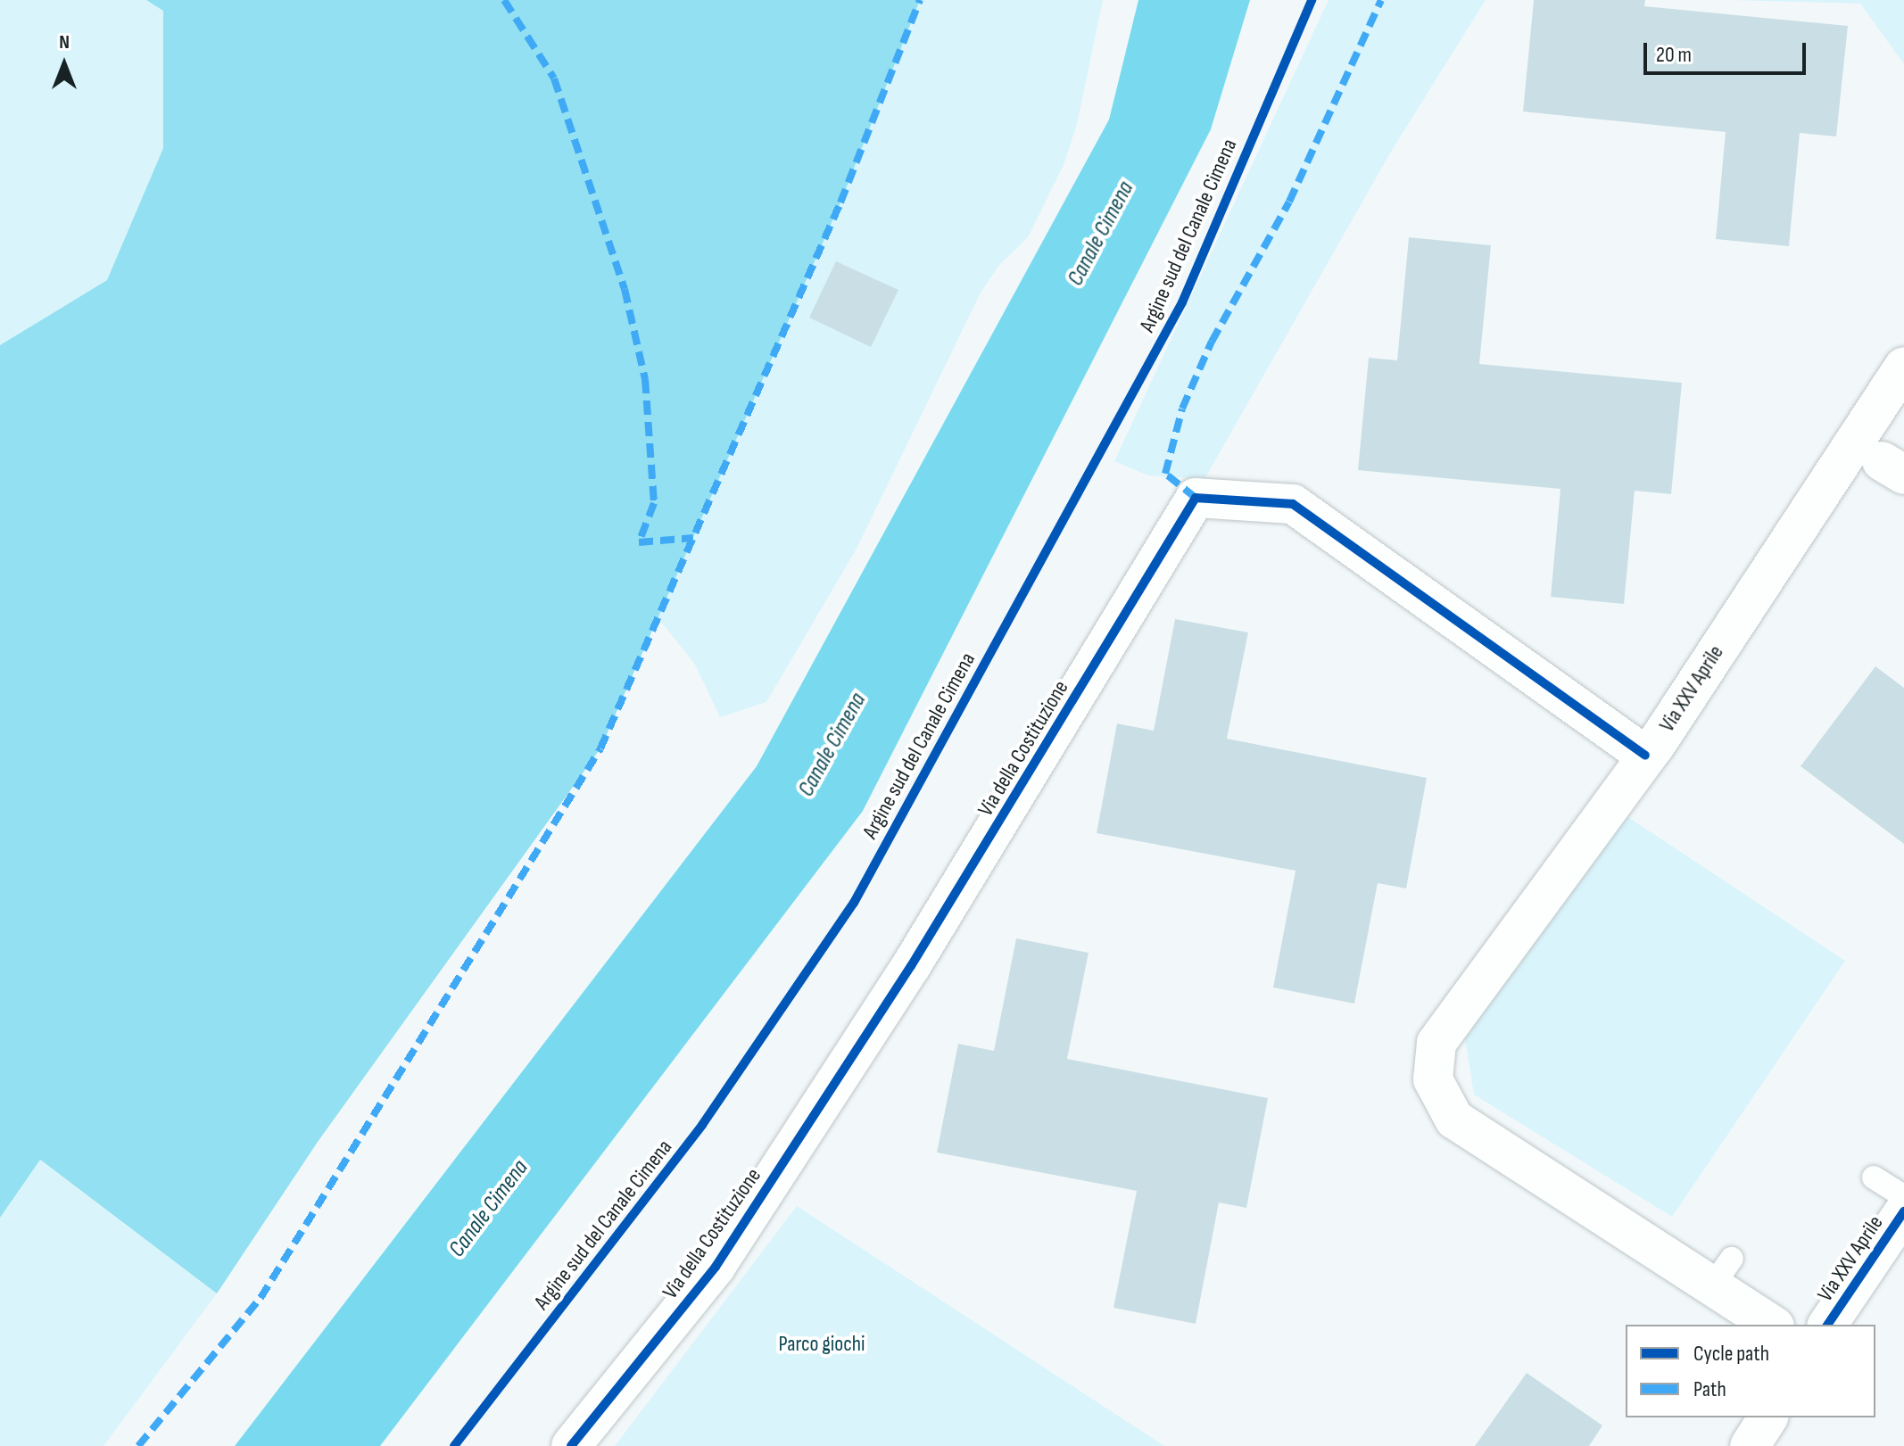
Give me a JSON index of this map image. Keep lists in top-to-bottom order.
{
  "streets": {
    "street": ["Via XXV Aprile", "Via della Costituzione"],
    "cycle path": ["Argine sud del Canale Cimena"]
  },
  "crossings": [
    ["Via XXV Aprile", "Via della Costituzione"]
  ],
  "water": ["Canale Cimena"],
  "parks": ["Parco giochi"],
  "legend": ["Cycle path", "Path"],
  "scale_bar": "20 m",
  "north": "top"
}
